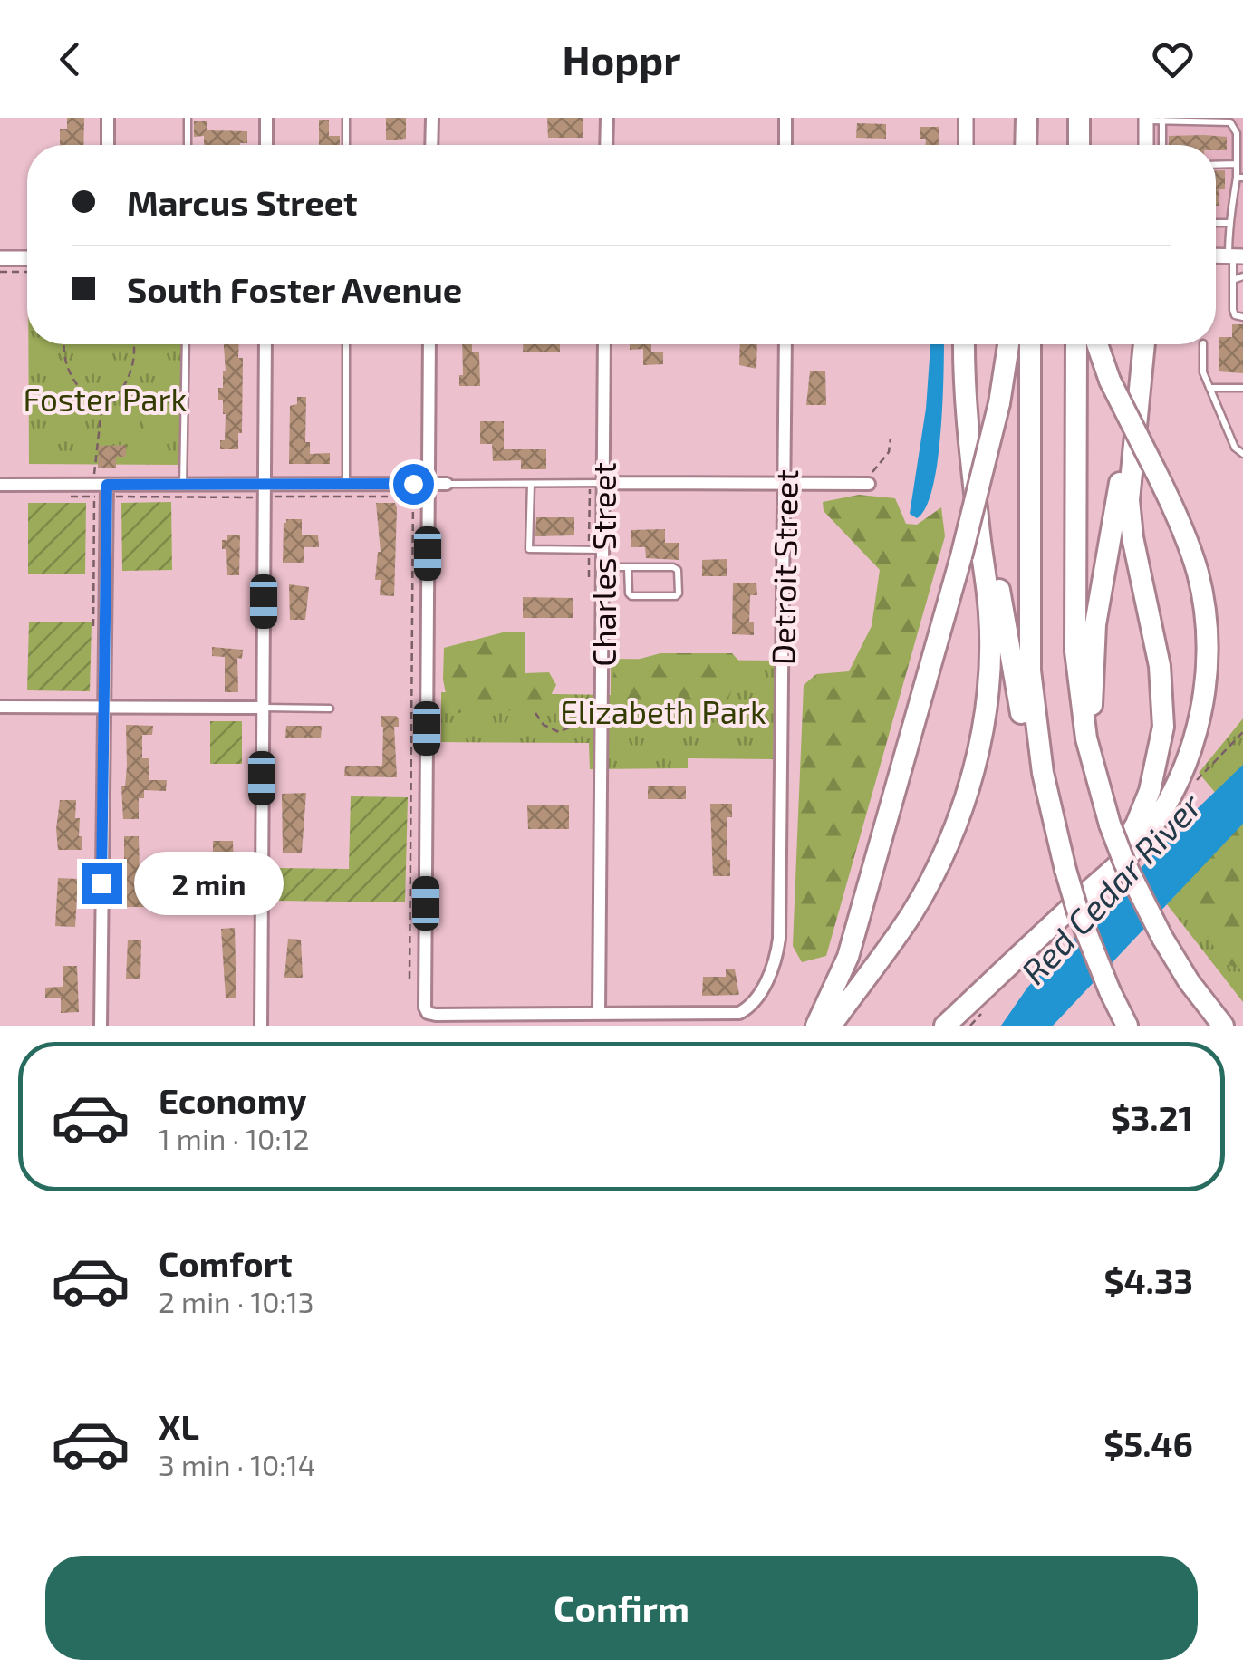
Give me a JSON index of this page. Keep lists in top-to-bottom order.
{
  "streets": {
    "street": ["Charles Street", "Detroit Street"]
  },
  "crossings": [
    ["Charles Street", "Detroit Street"]
  ],
  "water": ["Red Cedar River"],
  "parks": ["Foster Park", "Elizabeth Park"],
  "page": {
    "header": "Hoppr",
    "banner": ["Marcus Street", "South Foster Avenue"],
    "bubble": "2 min",
    "list": [
      {
        "name": "Economy",
        "note": "1 min · 10:12",
        "value": "$3.21"
      },
      {
        "name": "Comfort",
        "note": "2 min · 10:13",
        "value": "$4.33"
      },
      {
        "name": "XL",
        "note": "3 min · 10:14",
        "value": "$5.46"
      }
    ],
    "buttons": "Confirm"
  }
}
